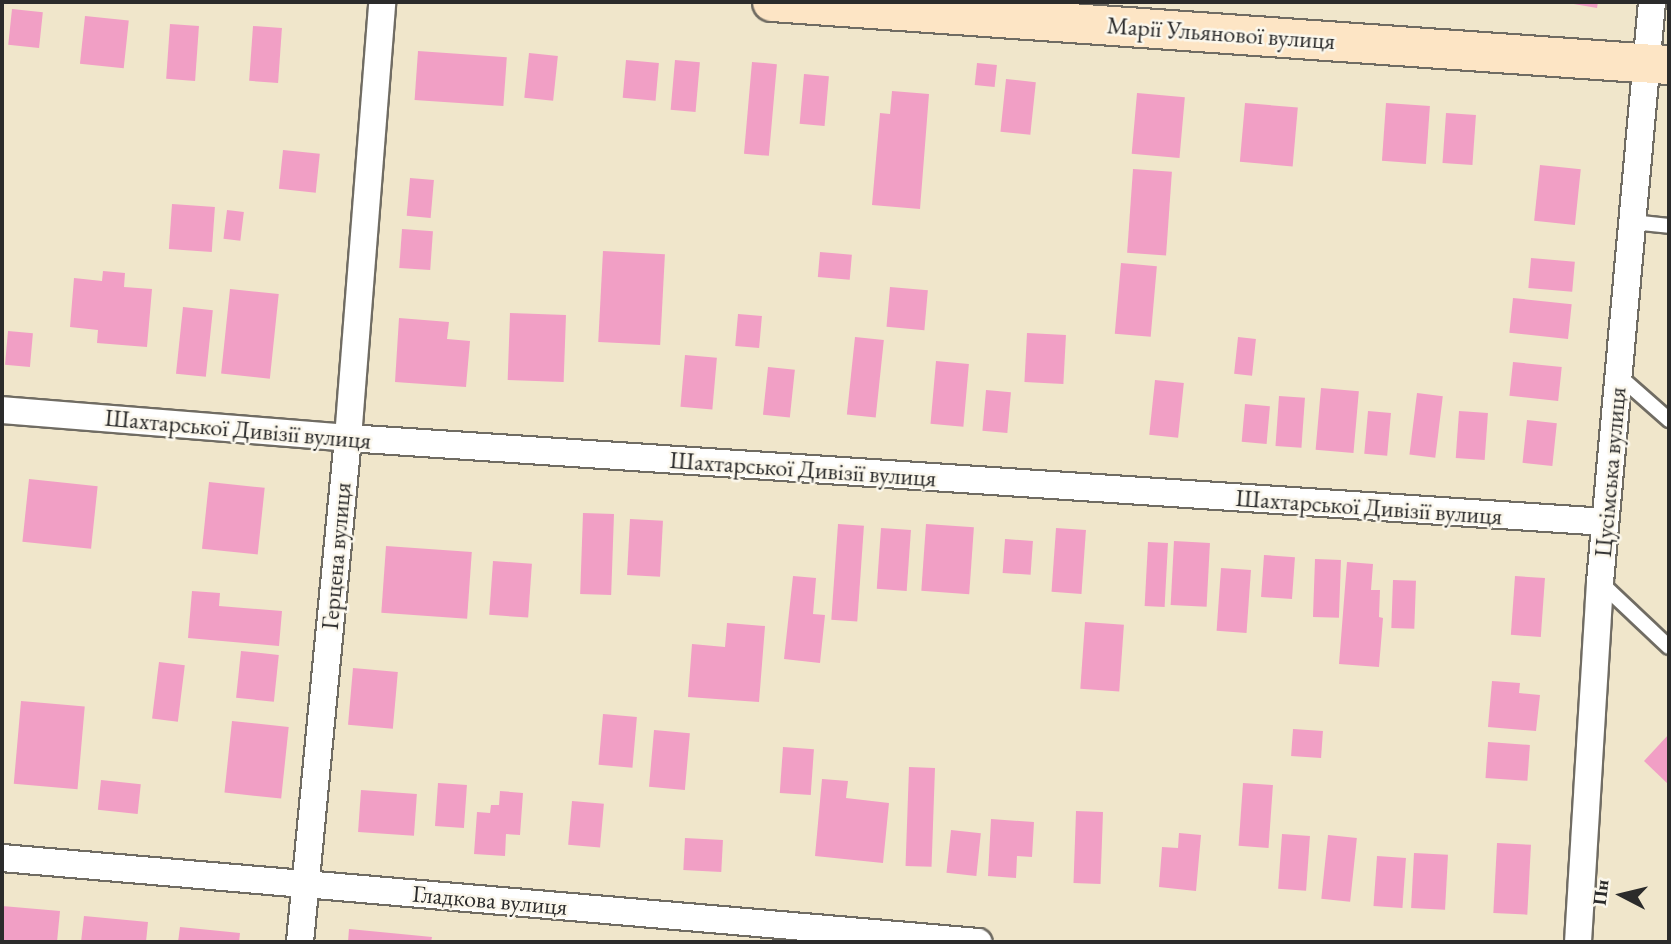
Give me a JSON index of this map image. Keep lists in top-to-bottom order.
{
  "streets": {
    "street": [
      "Марії Ульянової вулиця",
      "Шахтарської Дивізії вулиця",
      "Цусімська вулиця",
      "Герцена вулиця",
      "Гладкова вулиця"
    ]
  },
  "crossings": [
    ["Марії Ульянової вулиця", "Цусімська вулиця"],
    ["Шахтарської Дивізії вулиця", "Цусімська вулиця"],
    ["Шахтарської Дивізії вулиця", "Герцена вулиця"],
    ["Герцена вулиця", "Гладкова вулиця"]
  ],
  "north": "left"
}
